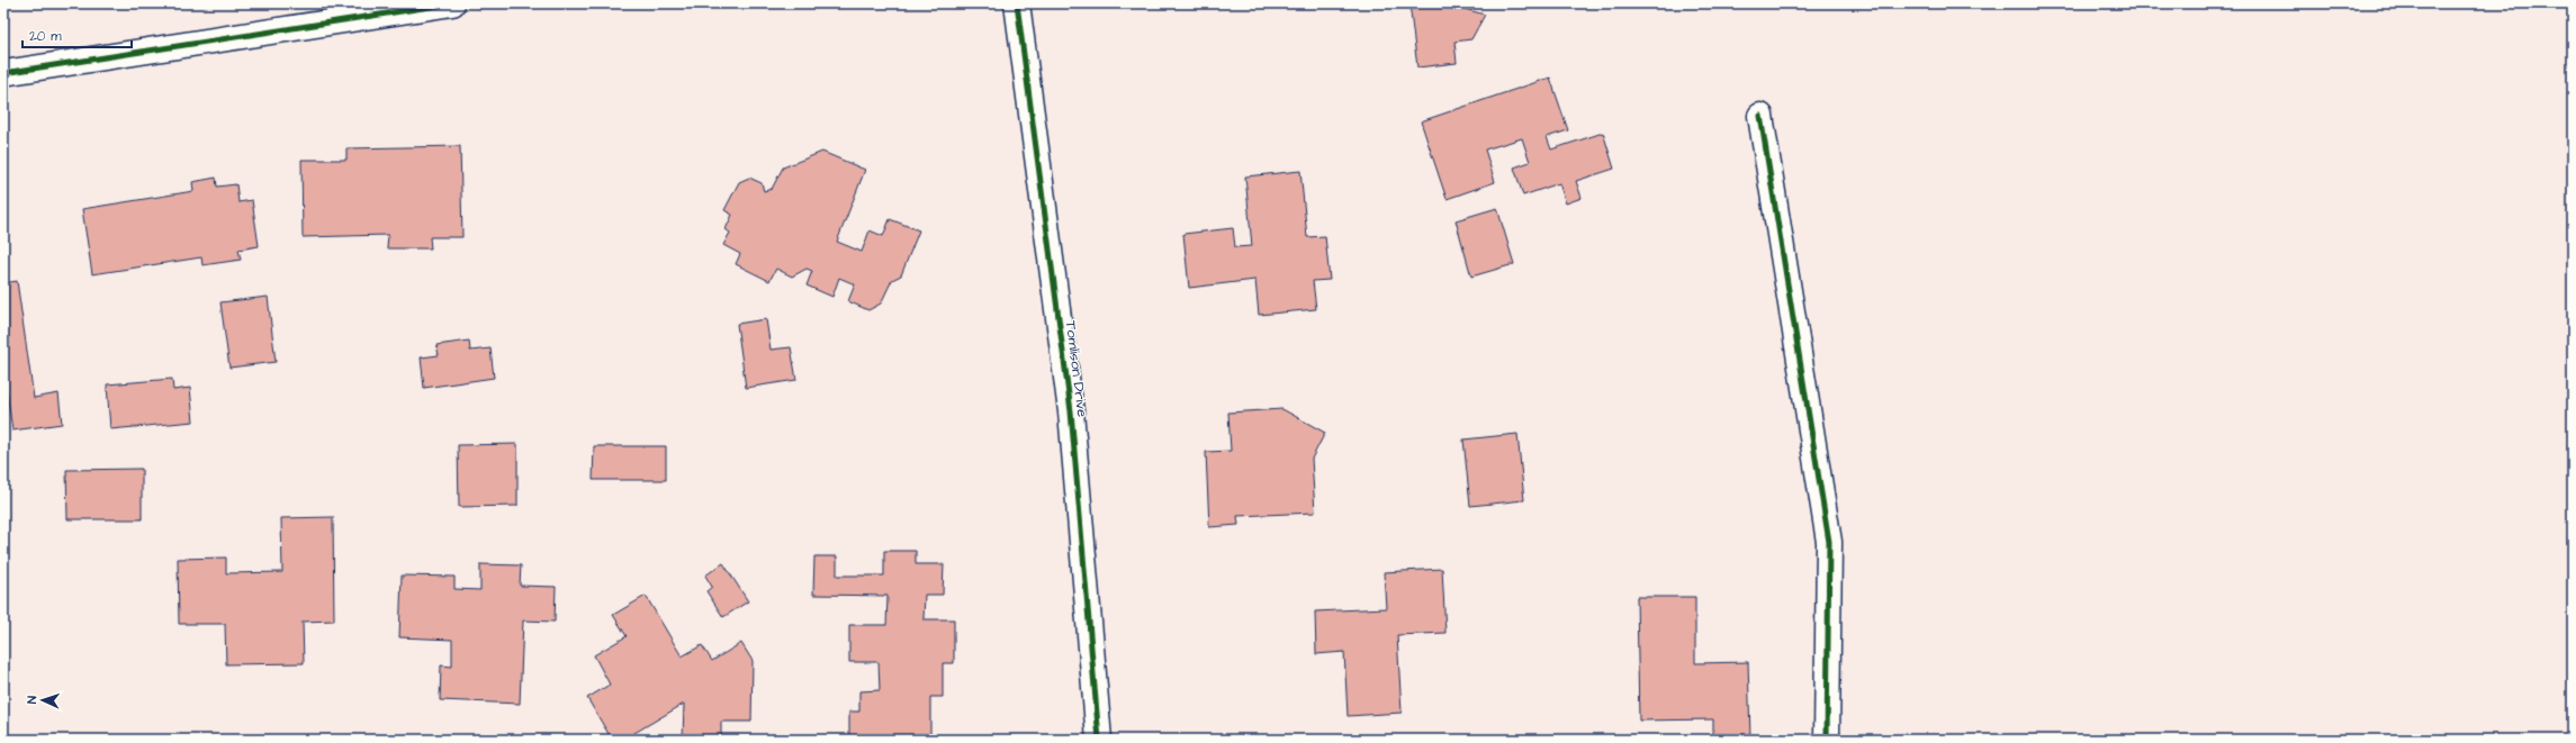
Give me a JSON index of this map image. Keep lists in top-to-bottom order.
{
  "streets": {
    "street": ["Tomlison Drive"]
  },
  "scale_bar": "20 m",
  "north": "left"
}
